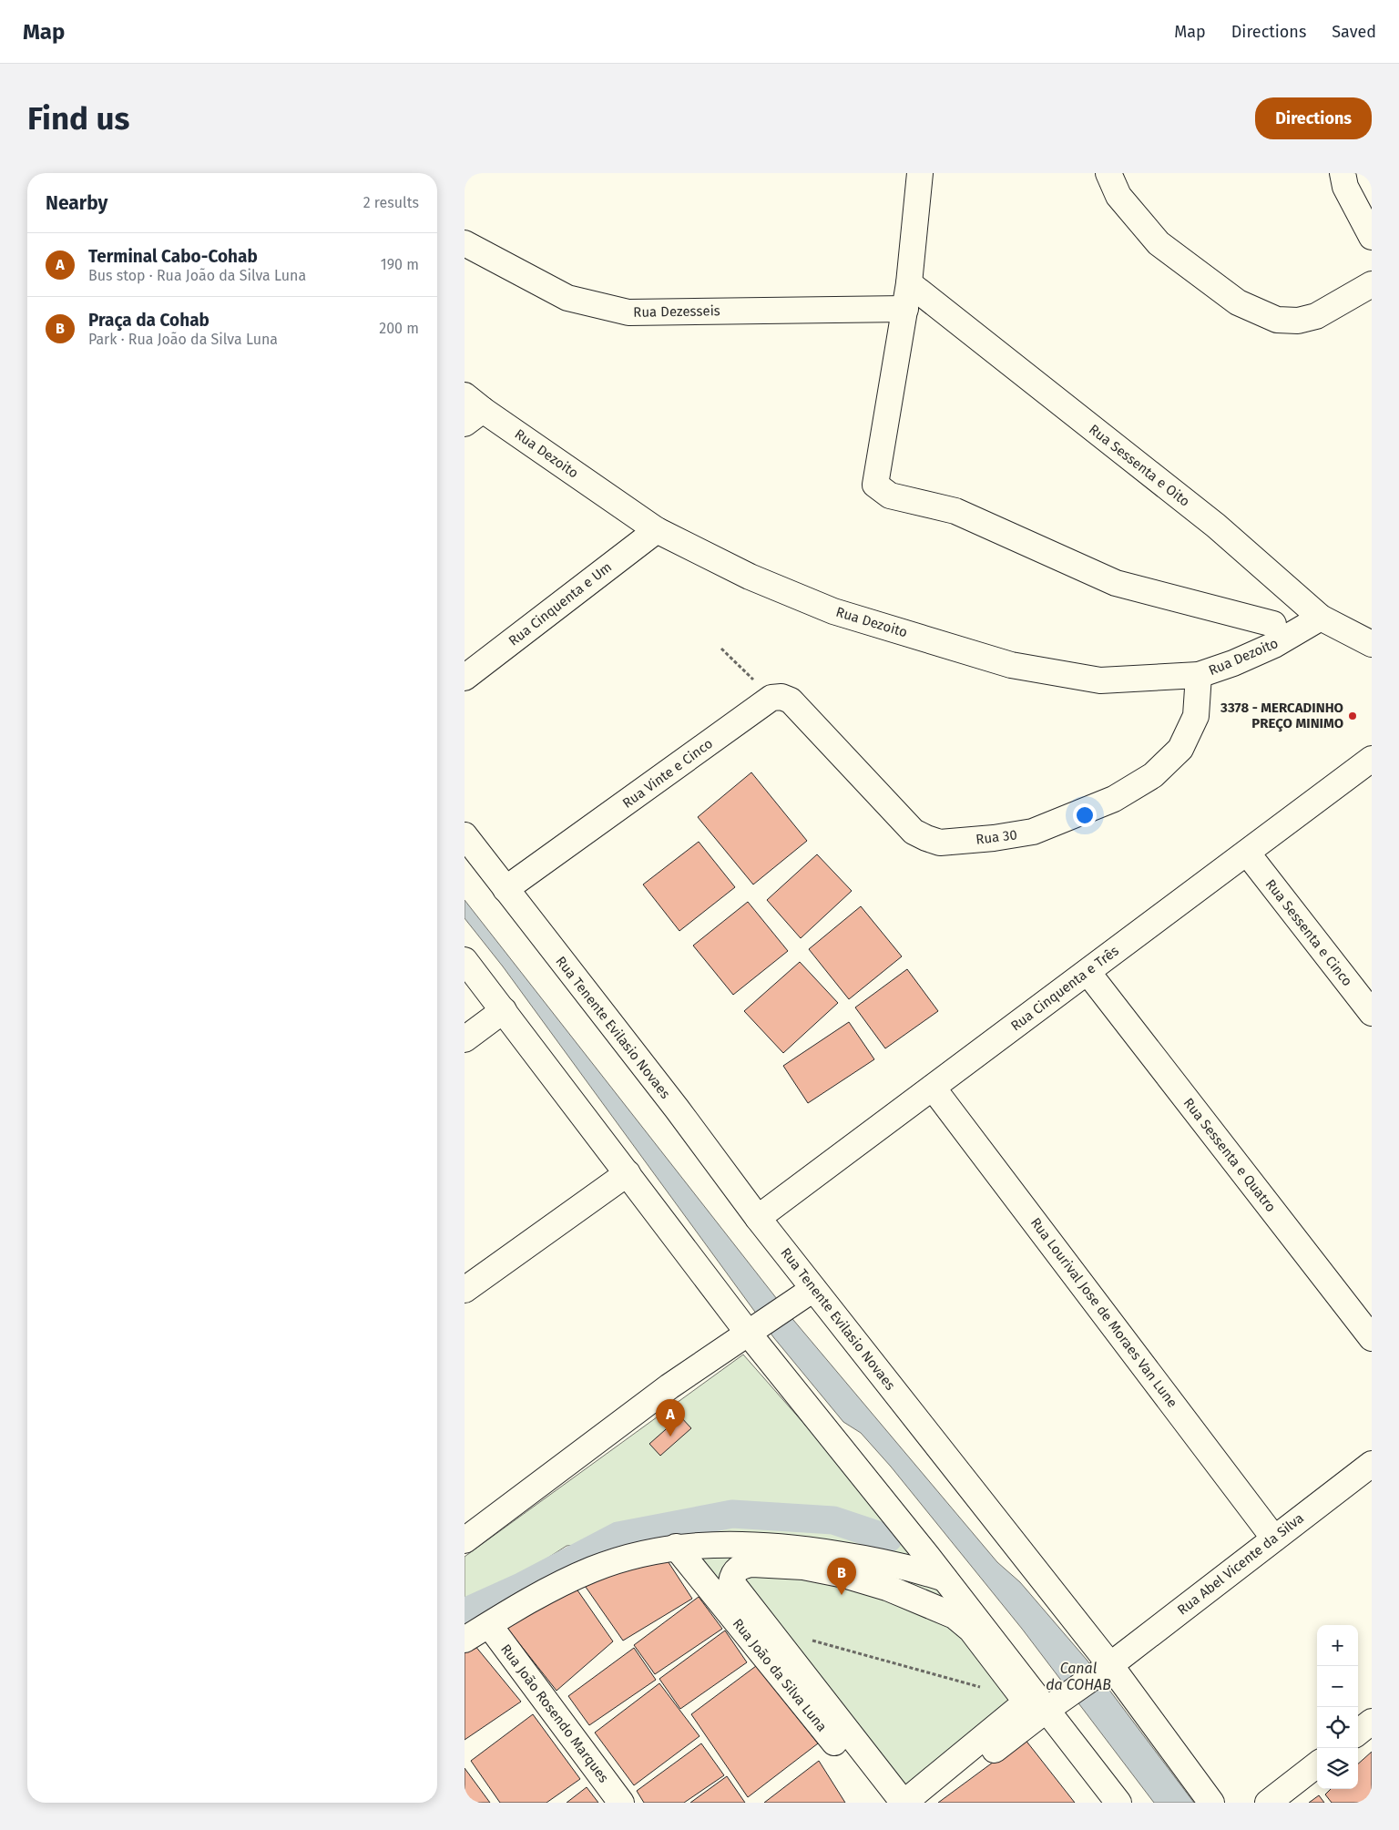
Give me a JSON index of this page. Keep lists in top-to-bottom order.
{
  "streets": {
    "street": [
      "Rua Dezesseis",
      "Rua Dezoito",
      "Rua Sessenta e Oito",
      "Rua Cinquenta e Um",
      "Rua Vinte e Cinco",
      "Rua 30",
      "Rua Sessenta e Cinco",
      "Rua Cinquenta e Três",
      "Rua Tenente Evilasio Novaes",
      "Rua Sessenta e Quatro",
      "Rua Lourival Jose de Moraes Van Lune",
      "Rua Abel Vicente da Silva",
      "Rua João da Silva Luna",
      "Rua João Rosendo Marques"
    ]
  },
  "crossings": [
    ["Rua Dezoito", "Rua Sessenta e Oito"],
    ["Rua Dezoito", "Rua Cinquenta e Um"],
    ["Rua Dezoito", "Rua 30"],
    ["Rua Vinte e Cinco", "Rua 30"],
    ["Rua Vinte e Cinco", "Rua Tenente Evilasio Novaes"],
    ["Rua Sessenta e Cinco", "Rua Cinquenta e Três"],
    ["Rua Cinquenta e Três", "Rua Tenente Evilasio Novaes"],
    ["Rua Cinquenta e Três", "Rua Sessenta e Quatro"],
    ["Rua Cinquenta e Três", "Rua Lourival Jose de Moraes Van Lune"],
    ["Rua Tenente Evilasio Novaes", "Rua Abel Vicente da Silva"],
    ["Rua Lourival Jose de Moraes Van Lune", "Rua Abel Vicente da Silva"]
  ],
  "water": ["Canal da COHAB"],
  "places": ["3378 - MERCADINHO PREÇO MINIMO"],
  "page": {
    "header": "Map",
    "nav": ["Map", "Directions", "Saved"],
    "buttons": "Directions",
    "title": "Find us",
    "heading": ["Nearby", "2 results"],
    "list": [
      {
        "mark": "A",
        "name": "Terminal Cabo-Cohab",
        "note": "Bus stop · Rua João da Silva Luna",
        "value": "190 m"
      },
      {
        "mark": "B",
        "name": "Praça da Cohab",
        "note": "Park · Rua João da Silva Luna",
        "value": "200 m"
      }
    ],
    "pins": ["A", "B"],
    "map_buttons": ["+", "−"]
  }
}
